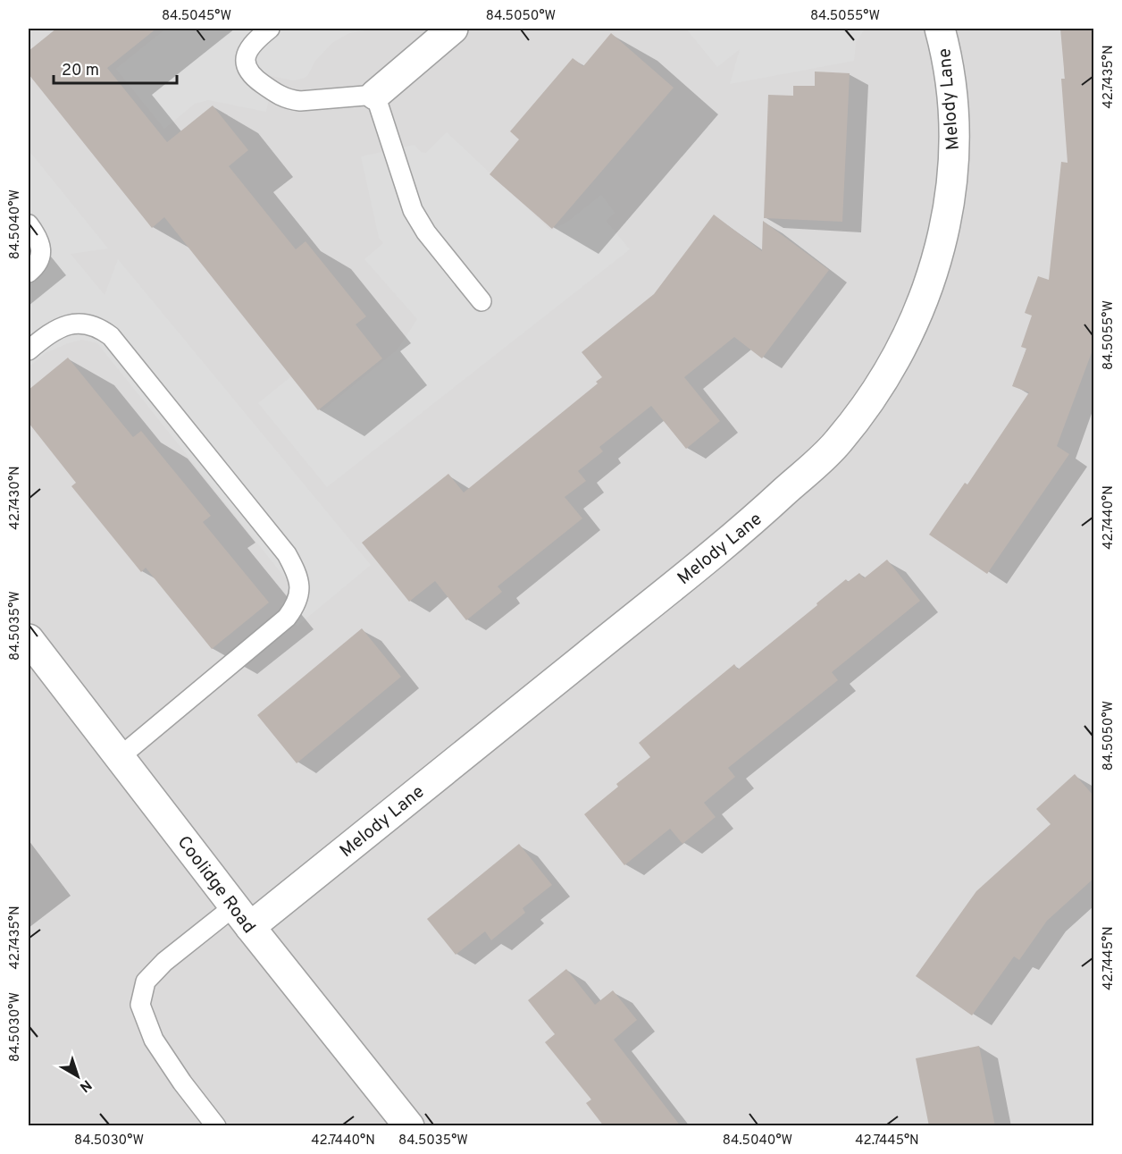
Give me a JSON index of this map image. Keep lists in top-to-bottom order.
{
  "streets": {
    "street": ["Melody Lane", "Coolidge Road"]
  },
  "crossings": [
    ["Melody Lane", "Coolidge Road"]
  ],
  "scale_bar": "20 m",
  "north": "bottom right",
  "coordinates": [
    "84.5045°W",
    "84.5050°W",
    "84.5055°W",
    "42.7435°N",
    "84.5040°W",
    "42.7430°N",
    "42.7440°N",
    "84.5035°W",
    "42.7445°N",
    "84.5030°W"
  ]
}
